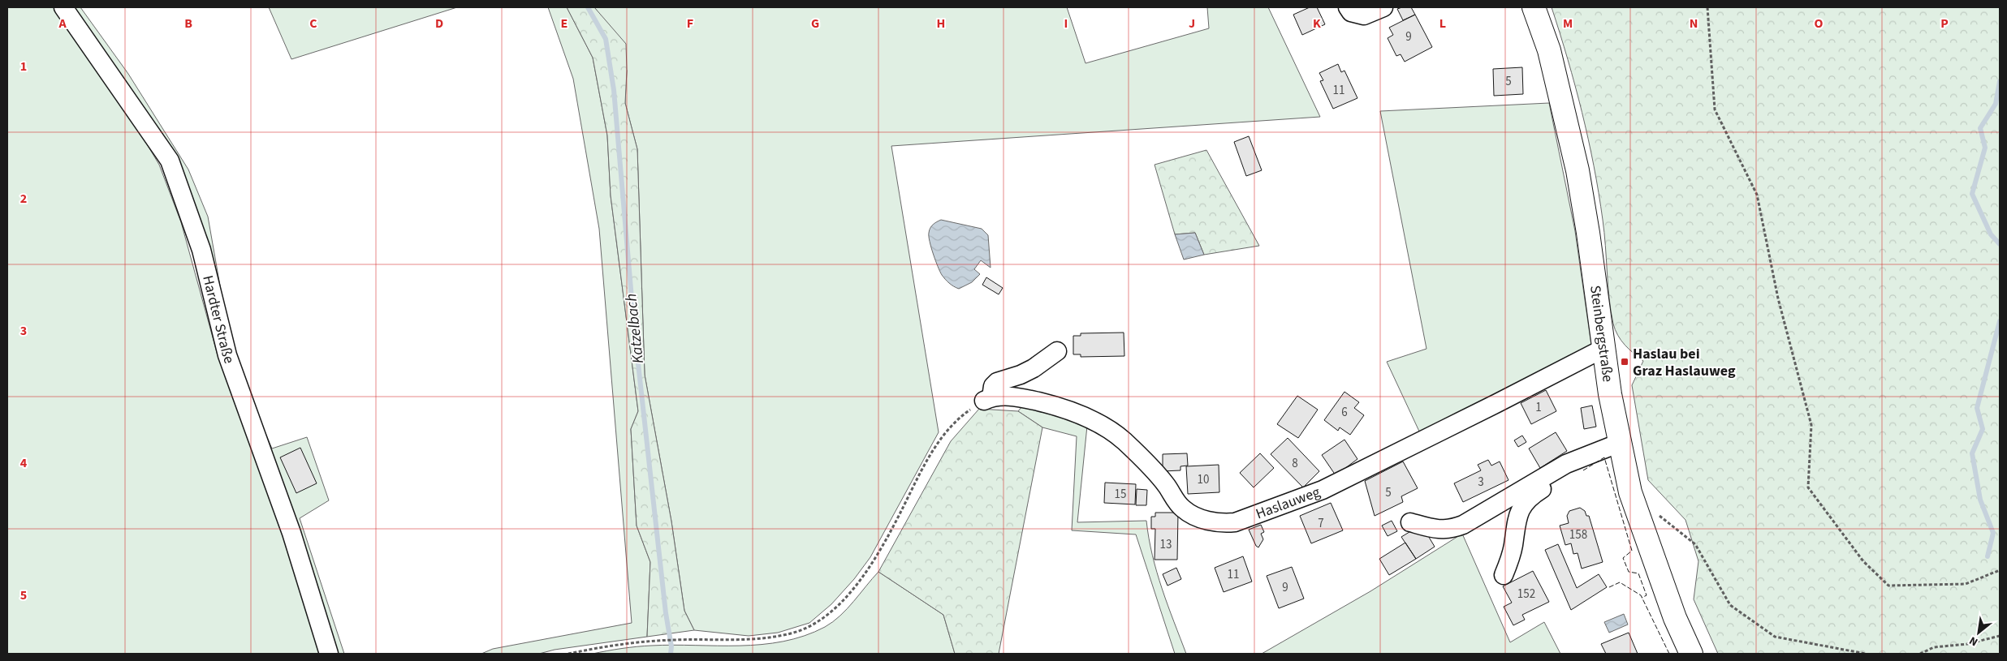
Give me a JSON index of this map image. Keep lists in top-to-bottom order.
{
  "streets": {
    "main road": ["Steinbergstraße"],
    "street": ["Hardter Straße", "Haslauweg"]
  },
  "crossings": [
    ["Steinbergstraße", "Haslauweg"]
  ],
  "water": ["Katzelbach"],
  "places": {
    "transit": ["Haslau bei Graz Haslauweg"]
  },
  "house_numbers": [
    "9",
    "5",
    "11",
    "1",
    "6",
    "8",
    "10",
    "3",
    "5",
    "15",
    "7",
    "158",
    "13",
    "11",
    "9",
    "152"
  ],
  "north": "bottom left",
  "grid": {
    "columns": [
      "A",
      "B",
      "C",
      "D",
      "E",
      "F",
      "G",
      "H",
      "I",
      "J",
      "K",
      "L",
      "M",
      "N",
      "O",
      "P"
    ],
    "rows": [
      "1",
      "2",
      "3",
      "4",
      "5"
    ]
  }
}
